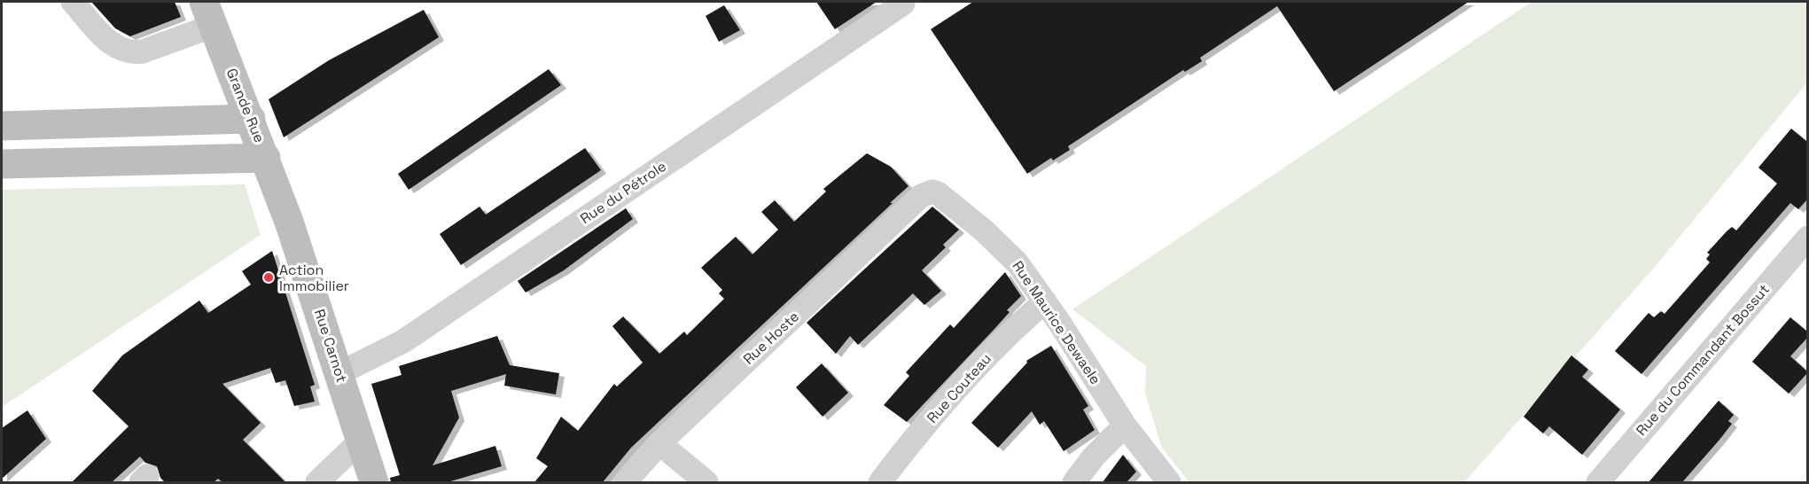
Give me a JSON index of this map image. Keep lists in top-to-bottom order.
{
  "streets": {
    "main road": ["Grande Rue", "Rue Carnot"],
    "street": [
      "Rue du Pétrole",
      "Rue Maurice Dewaele",
      "Rue Hoste",
      "Rue du Commandant Bossut",
      "Rue Couteau"
    ]
  },
  "crossings": [
    ["Grande Rue", "Rue Carnot"],
    ["Rue du Pétrole", "Rue Carnot"],
    ["Rue Maurice Dewaele", "Rue Hoste"],
    ["Rue Maurice Dewaele", "Rue Couteau"]
  ],
  "places": ["Action Immobilier"]
}
